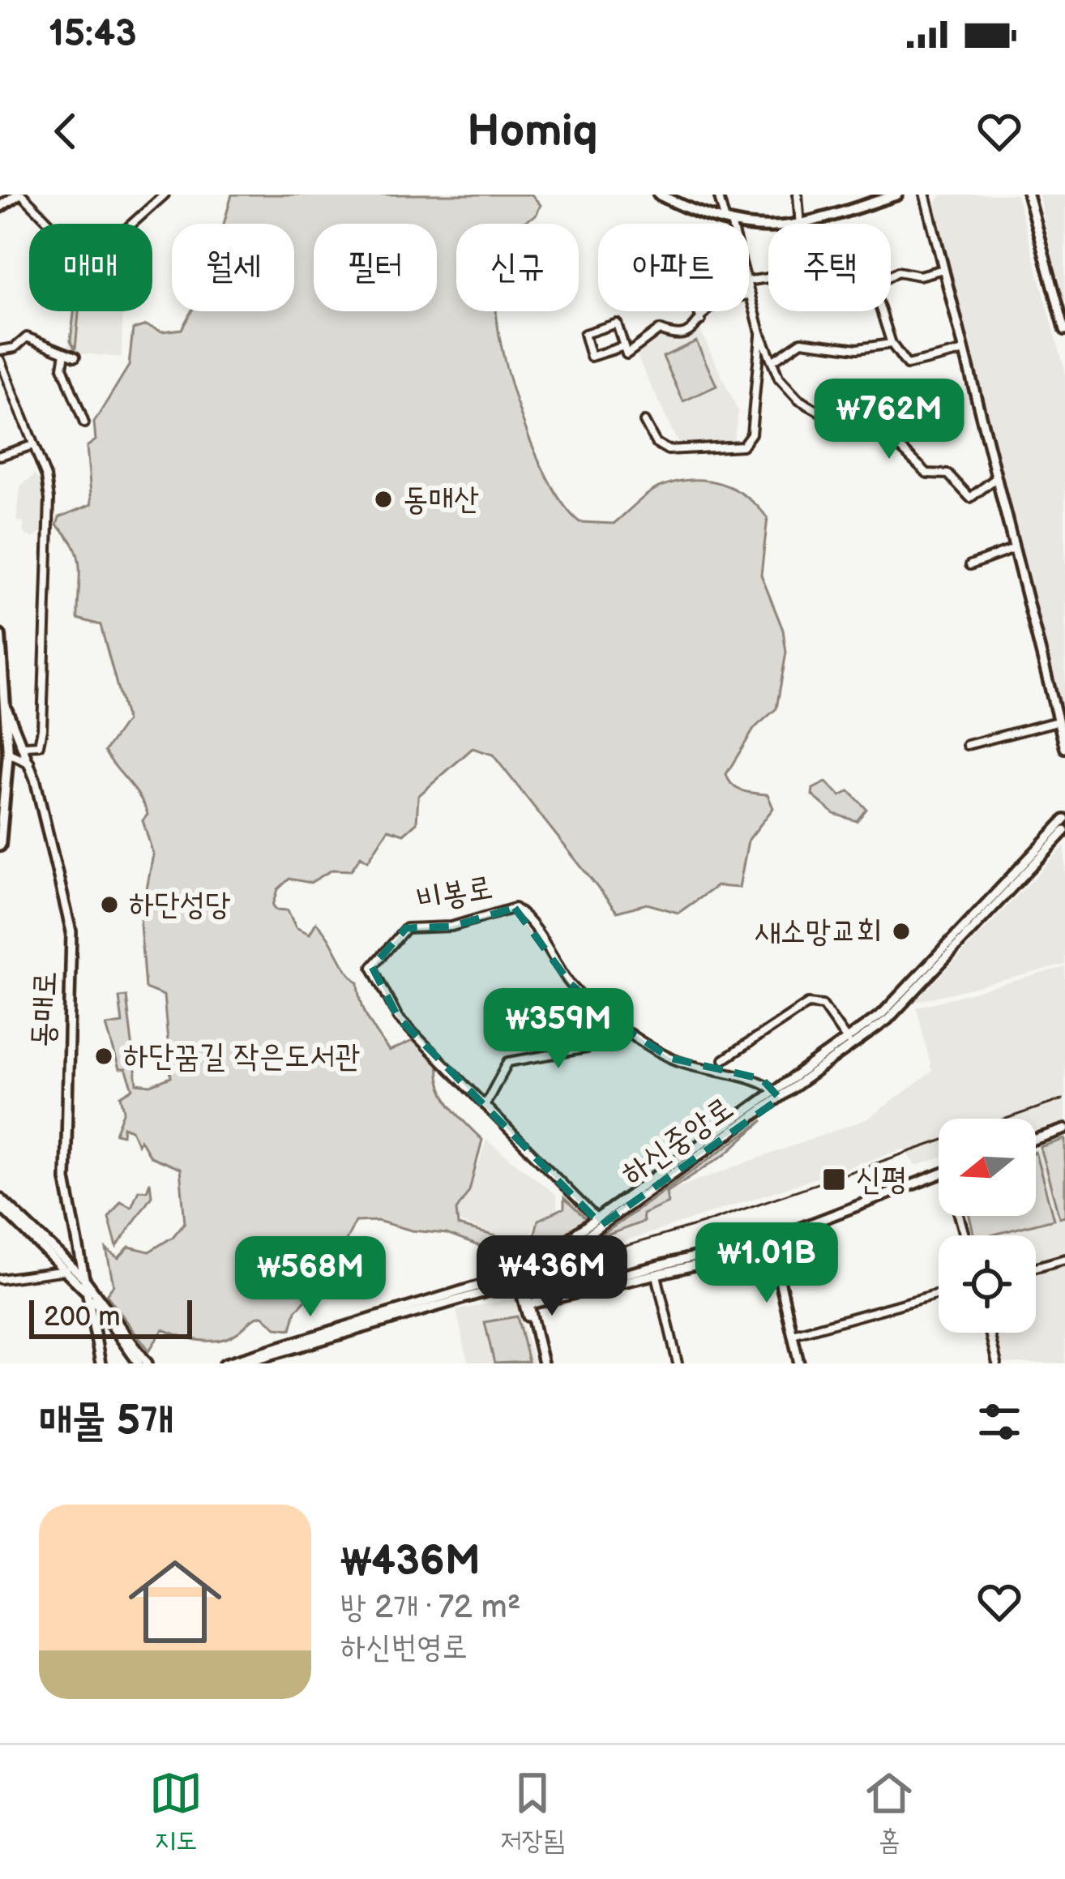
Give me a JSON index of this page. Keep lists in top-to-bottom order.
{
  "streets": {
    "street": ["비봉로", "동매로"]
  },
  "places": {
    "other": [
      "동매산",
      "하단성당",
      "새소망교회",
      "하단꿈길 작은도서관"
    ],
    "transit": ["신평"]
  },
  "scale_bar": "200 m",
  "north": "left",
  "page": {
    "status": "15:43",
    "header": "Homiq",
    "chip": [
      "매매",
      "월세",
      "필터",
      "신규",
      "아파트",
      "주택"
    ],
    "price": [
      "₩762M",
      "₩359M",
      "₩1.01B",
      "₩436M",
      "₩568M"
    ],
    "scale": "200 m",
    "heading": "매물 5개",
    "list": [
      {
        "name": "₩436M",
        "note": "방 2개 · 72 m² · 하신번영로"
      }
    ],
    "tabs": ["지도", "저장됨", "홈"]
  }
}
